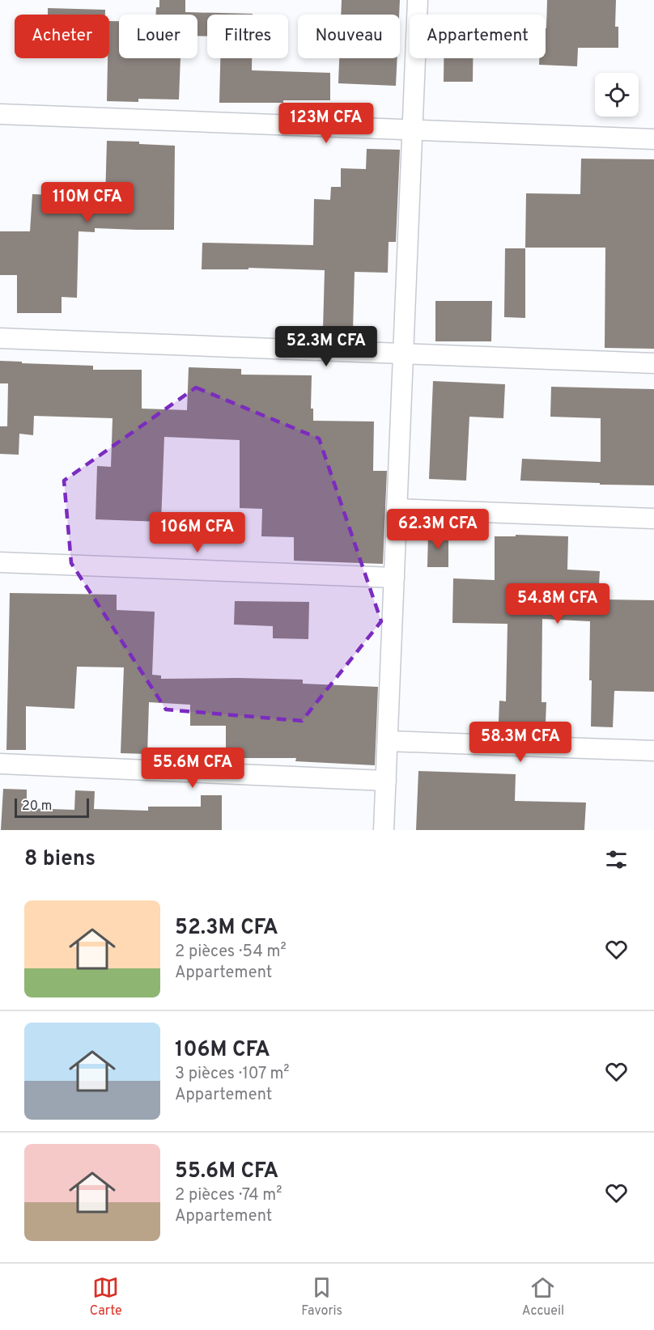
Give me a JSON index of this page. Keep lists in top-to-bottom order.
{
  "scale_bar": "20 m",
  "page": {
    "chip": [
      "Acheter",
      "Louer",
      "Filtres",
      "Nouveau",
      "Appartement"
    ],
    "price": [
      "123M CFA",
      "110M CFA",
      "52.3M CFA",
      "62.3M CFA",
      "106M CFA",
      "54.8M CFA",
      "58.3M CFA",
      "55.6M CFA"
    ],
    "scale": "20 m",
    "heading": "8 biens",
    "list": [
      {
        "name": "52.3M CFA",
        "note": "2 pièces · 54 m² · Appartement"
      },
      {
        "name": "106M CFA",
        "note": "3 pièces · 107 m² · Appartement"
      },
      {
        "name": "55.6M CFA",
        "note": "2 pièces · 74 m² · Appartement"
      }
    ],
    "tabs": ["Carte", "Favoris", "Accueil"]
  }
}
